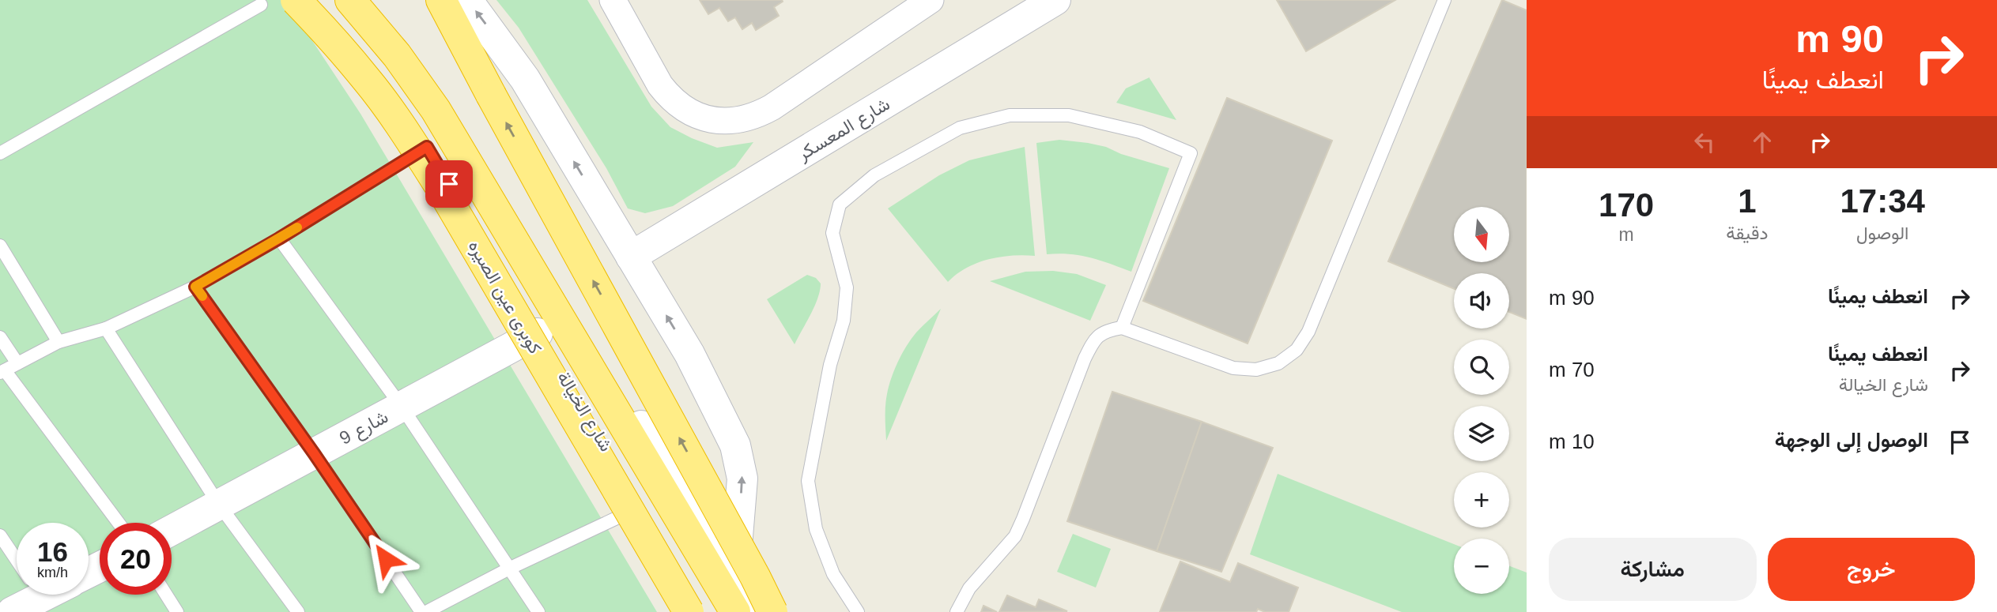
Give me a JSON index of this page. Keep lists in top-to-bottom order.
{
  "streets": {
    "highway": ["كوبرى عين الصيره"],
    "street": ["شارع المعسكر", "شارع الخيالة", "شارع 9"]
  },
  "crossings": [
    ["شارع الخيالة", "شارع 9"]
  ],
  "north": "bottom",
  "page": {
    "turn": ["90 m", "انعطف يمينًا"],
    "eta": [
      "17:34",
      "الوصول",
      "1",
      "دقيقة",
      "170",
      "m"
    ],
    "map_buttons": ["+", "−"],
    "list": [
      {
        "name": "انعطف يمينًا",
        "value": "90 m"
      },
      {
        "name": "انعطف يمينًا",
        "note": "شارع الخيالة",
        "value": "70 m"
      },
      {
        "name": "الوصول إلى الوجهة",
        "value": "10 m"
      }
    ],
    "speed": "16 km/h",
    "limit": "20",
    "buttons": ["خروج", "مشاركة"]
  }
}
